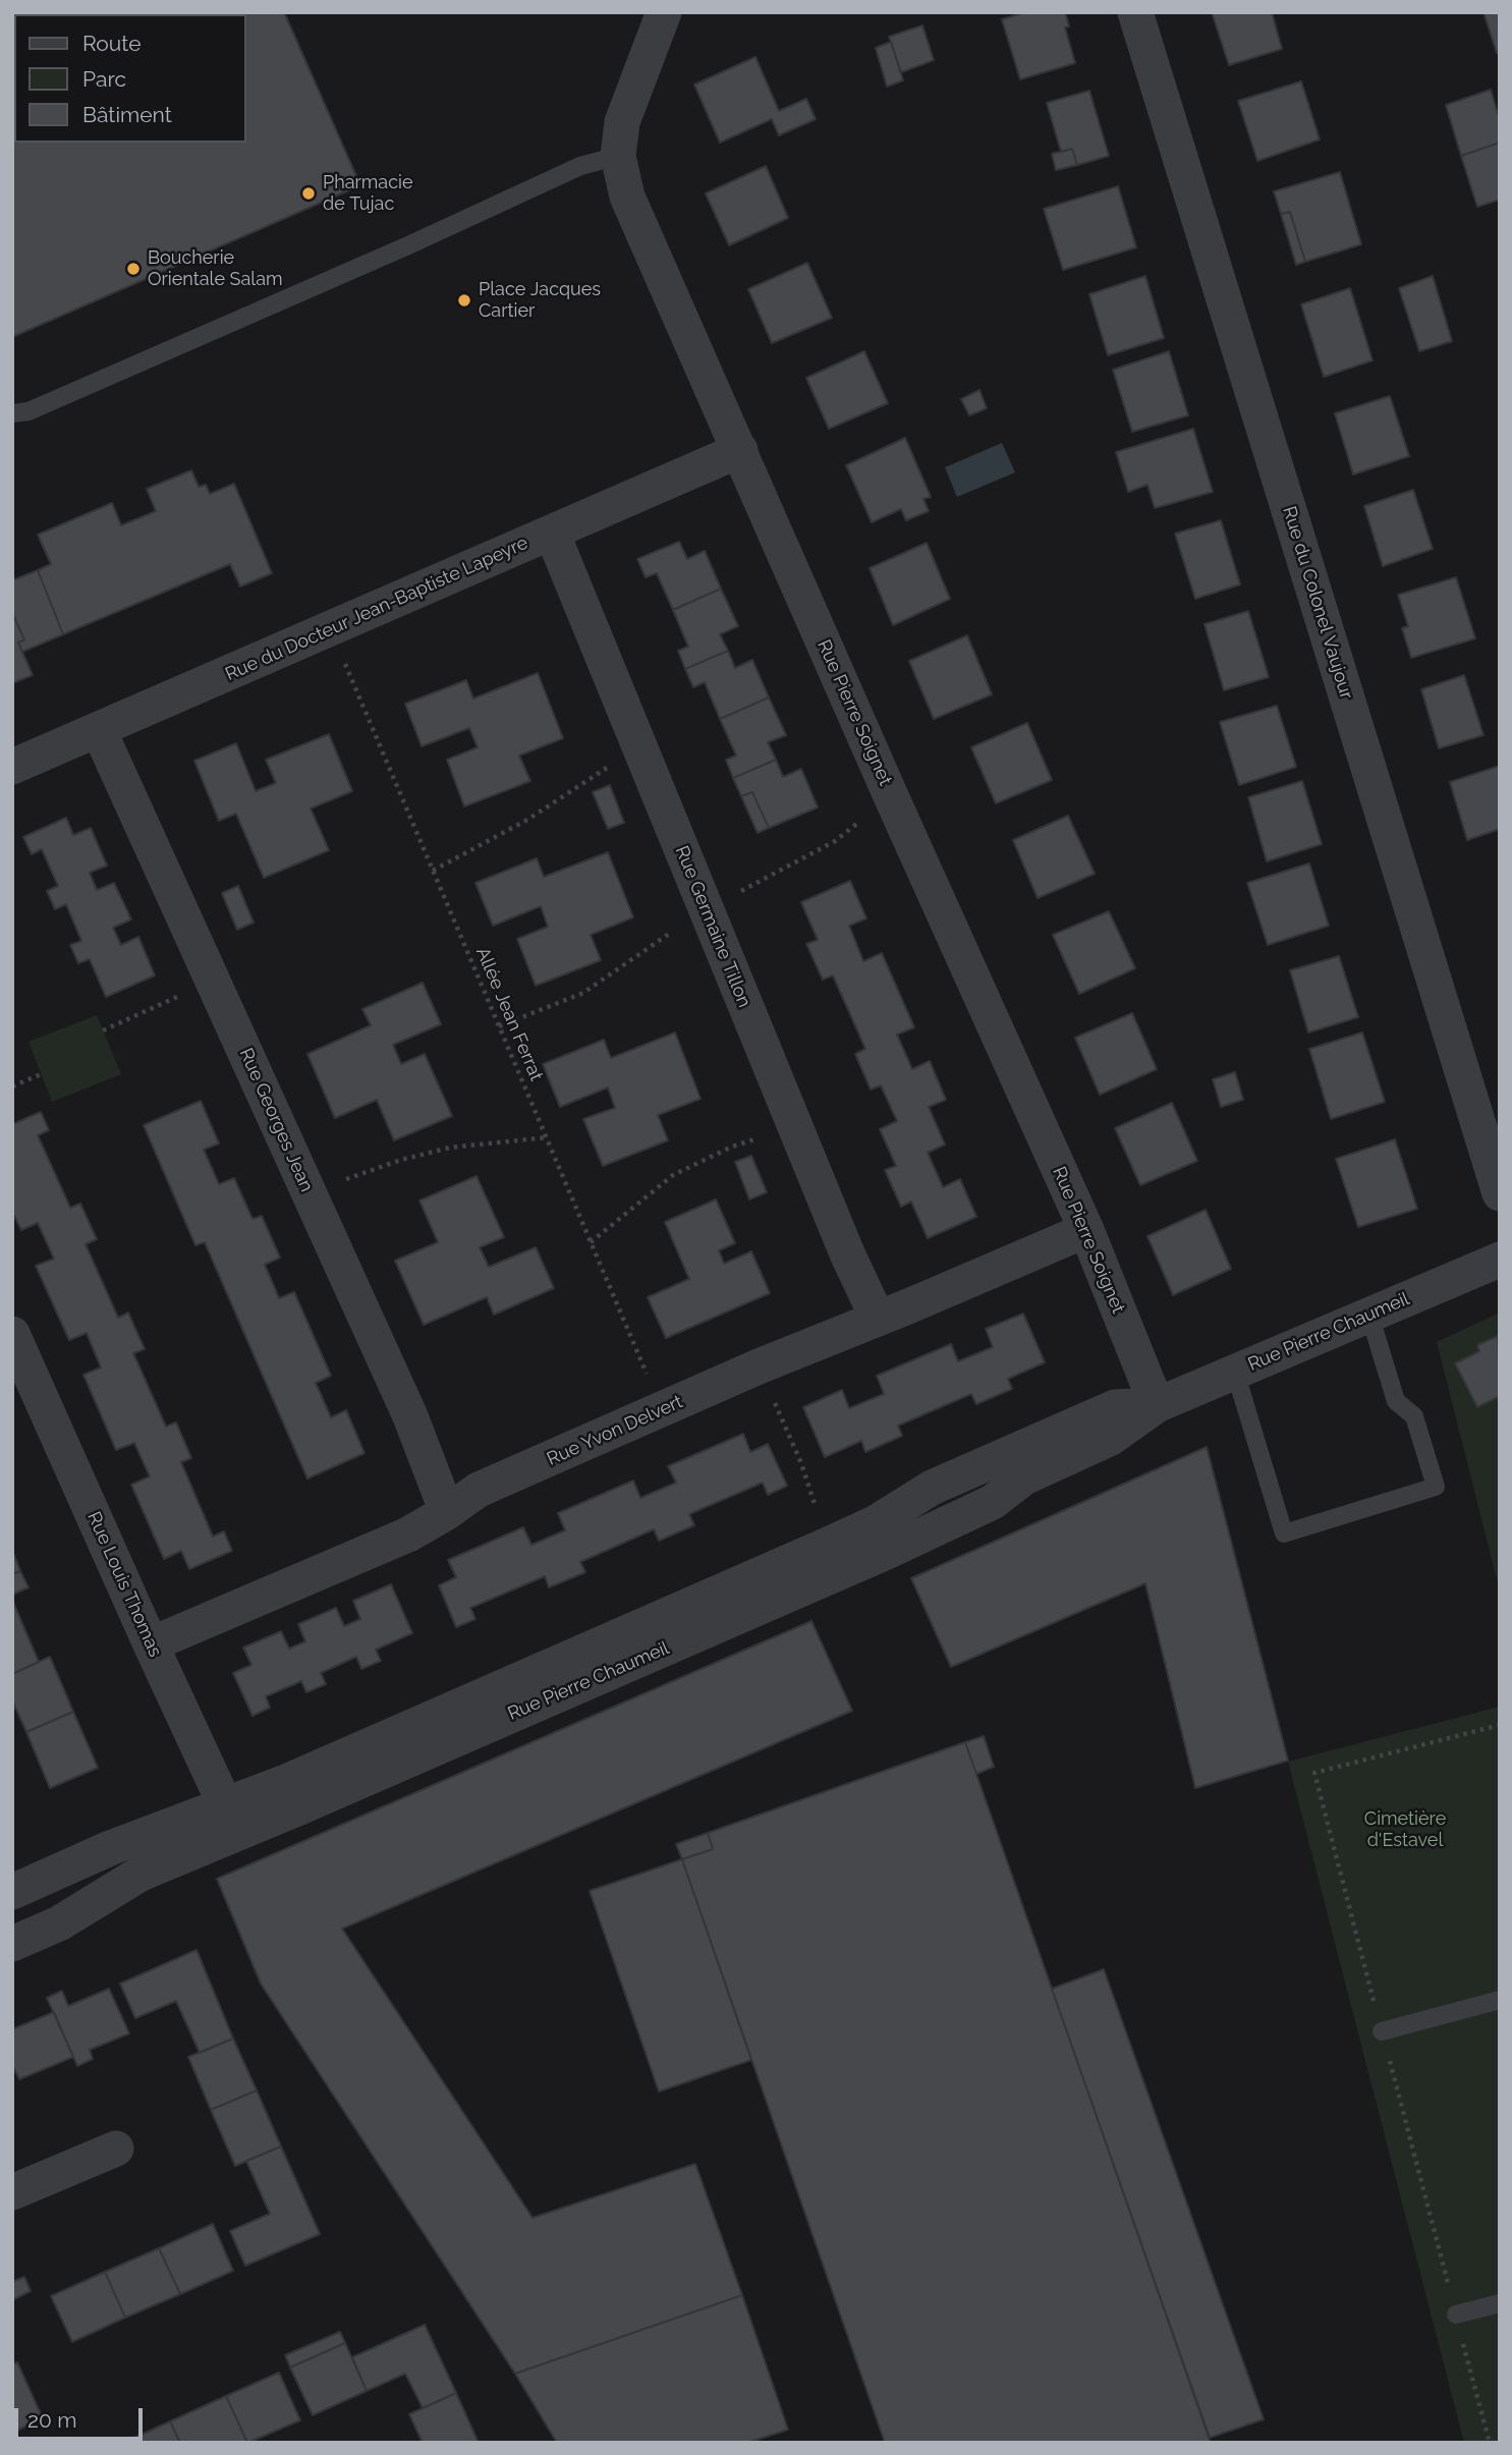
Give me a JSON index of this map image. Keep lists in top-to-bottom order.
{
  "streets": {
    "street": [
      "Rue du Colonel Vaujour",
      "Rue du Docteur Jean-Baptiste Lapeyre",
      "Rue Pierre Soignet",
      "Rue Germaine Tillon",
      "Rue Georges Jean",
      "Rue Pierre Chaumeil",
      "Rue Yvon Delvert",
      "Rue Louis Thomas"
    ],
    "path": ["Allée Jean Ferrat"]
  },
  "crossings": [
    ["Rue du Docteur Jean-Baptiste Lapeyre", "Rue Pierre Soignet"],
    ["Rue du Docteur Jean-Baptiste Lapeyre", "Rue Germaine Tillon"],
    ["Rue du Docteur Jean-Baptiste Lapeyre", "Allée Jean Ferrat"],
    ["Rue du Docteur Jean-Baptiste Lapeyre", "Rue Georges Jean"],
    ["Rue Pierre Soignet", "Rue Pierre Chaumeil"],
    ["Rue Pierre Soignet", "Rue Yvon Delvert"],
    ["Rue Germaine Tillon", "Rue Yvon Delvert"],
    ["Allée Jean Ferrat", "Rue Yvon Delvert"],
    ["Rue Georges Jean", "Rue Yvon Delvert"],
    ["Rue Pierre Chaumeil", "Rue Louis Thomas"],
    ["Rue Yvon Delvert", "Rue Louis Thomas"]
  ],
  "parks": ["Cimetière d'Estavel"],
  "places": ["Pharmacie de Tujac", "Boucherie Orientale Salam", "Place Jacques Cartier"],
  "legend": ["Route", "Parc", "Bâtiment"],
  "scale_bar": "20 m"
}
